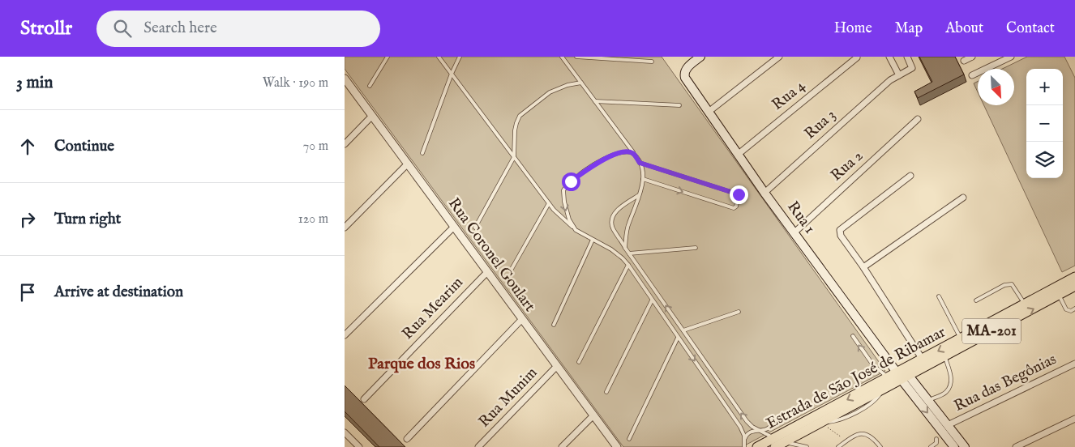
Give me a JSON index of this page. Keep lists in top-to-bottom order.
{
  "streets": {
    "main road": ["Rua 1", "MA-201", "Estrada de São José de Ribamar"],
    "street": [
      "Rua 4",
      "Rua 3",
      "Rua 2",
      "Rua Coronel Goulart",
      "Rua Mearim",
      "Rua das Begônias",
      "Rua Munim"
    ]
  },
  "crossings": [
    ["Rua 4", "Rua 1"],
    ["Rua 3", "Rua 1"],
    ["Rua 2", "Rua 1"],
    ["Rua 1", "Estrada de São José de Ribamar"],
    ["Rua Coronel Goulart", "Rua Mearim"],
    ["Rua Coronel Goulart", "Rua Munim"]
  ],
  "districts": ["Parque dos Rios"],
  "north": "bottom right",
  "page": {
    "header": "Strollr",
    "search": "Search here",
    "nav": [
      "Home",
      "Map",
      "About",
      "Contact"
    ],
    "heading": ["3 min", "Walk · 190 m"],
    "map_buttons": ["+", "−"],
    "list": [
      ["Continue", "70 m"],
      ["Turn right", "120 m"],
      "Arrive at destination"
    ]
  }
}
